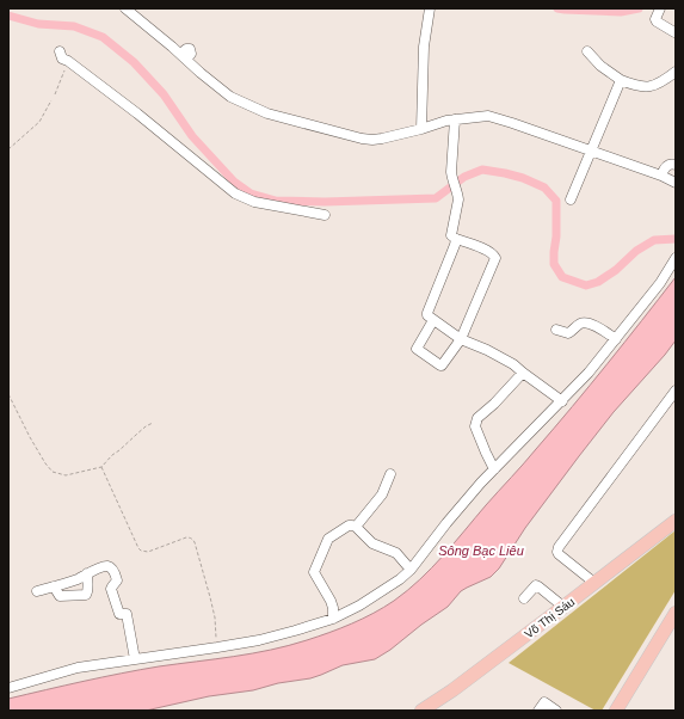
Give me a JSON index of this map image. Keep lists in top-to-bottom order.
{
  "streets": {
    "main road": ["Võ Thị Sáu"]
  },
  "water": ["Sông Bạc Liêu"]
}
